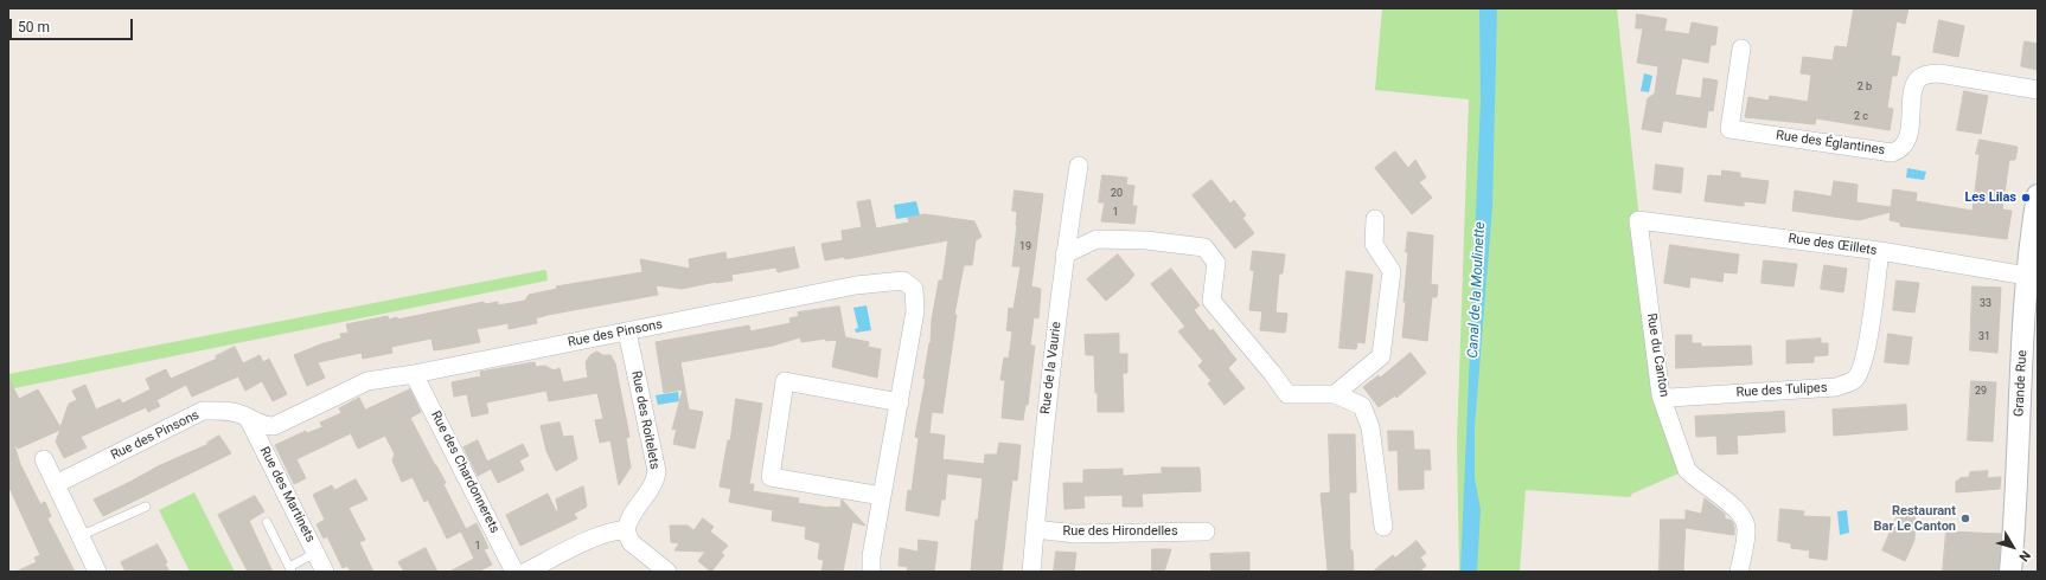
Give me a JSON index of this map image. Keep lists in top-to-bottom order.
{
  "streets": {
    "street": [
      "Rue des Églantines",
      "Rue des Œillets",
      "Rue des Pinsons",
      "Rue du Canton",
      "Rue de la Vaurie",
      "Grande Rue",
      "Rue des Tulipes",
      "Rue des Roitelets",
      "Rue des Chardonnerets",
      "Rue des Martinets",
      "Rue des Hirondelles"
    ]
  },
  "crossings": [
    ["Rue des Œillets", "Rue du Canton"],
    ["Rue des Œillets", "Grande Rue"],
    ["Rue des Œillets", "Rue des Tulipes"],
    ["Rue des Pinsons", "Rue des Roitelets"],
    ["Rue des Pinsons", "Rue des Chardonnerets"],
    ["Rue des Pinsons", "Rue des Martinets"],
    ["Rue du Canton", "Rue des Tulipes"],
    ["Rue de la Vaurie", "Rue des Hirondelles"]
  ],
  "water": ["Canal de la Moulinette"],
  "places": ["Les Lilas", "Restaurant Bar Le Canton"],
  "house_numbers": [
    "2 b",
    "2 c",
    "20",
    "1",
    "19",
    "33",
    "31",
    "29",
    "1"
  ],
  "scale_bar": "50 m",
  "north": "bottom right"
}
